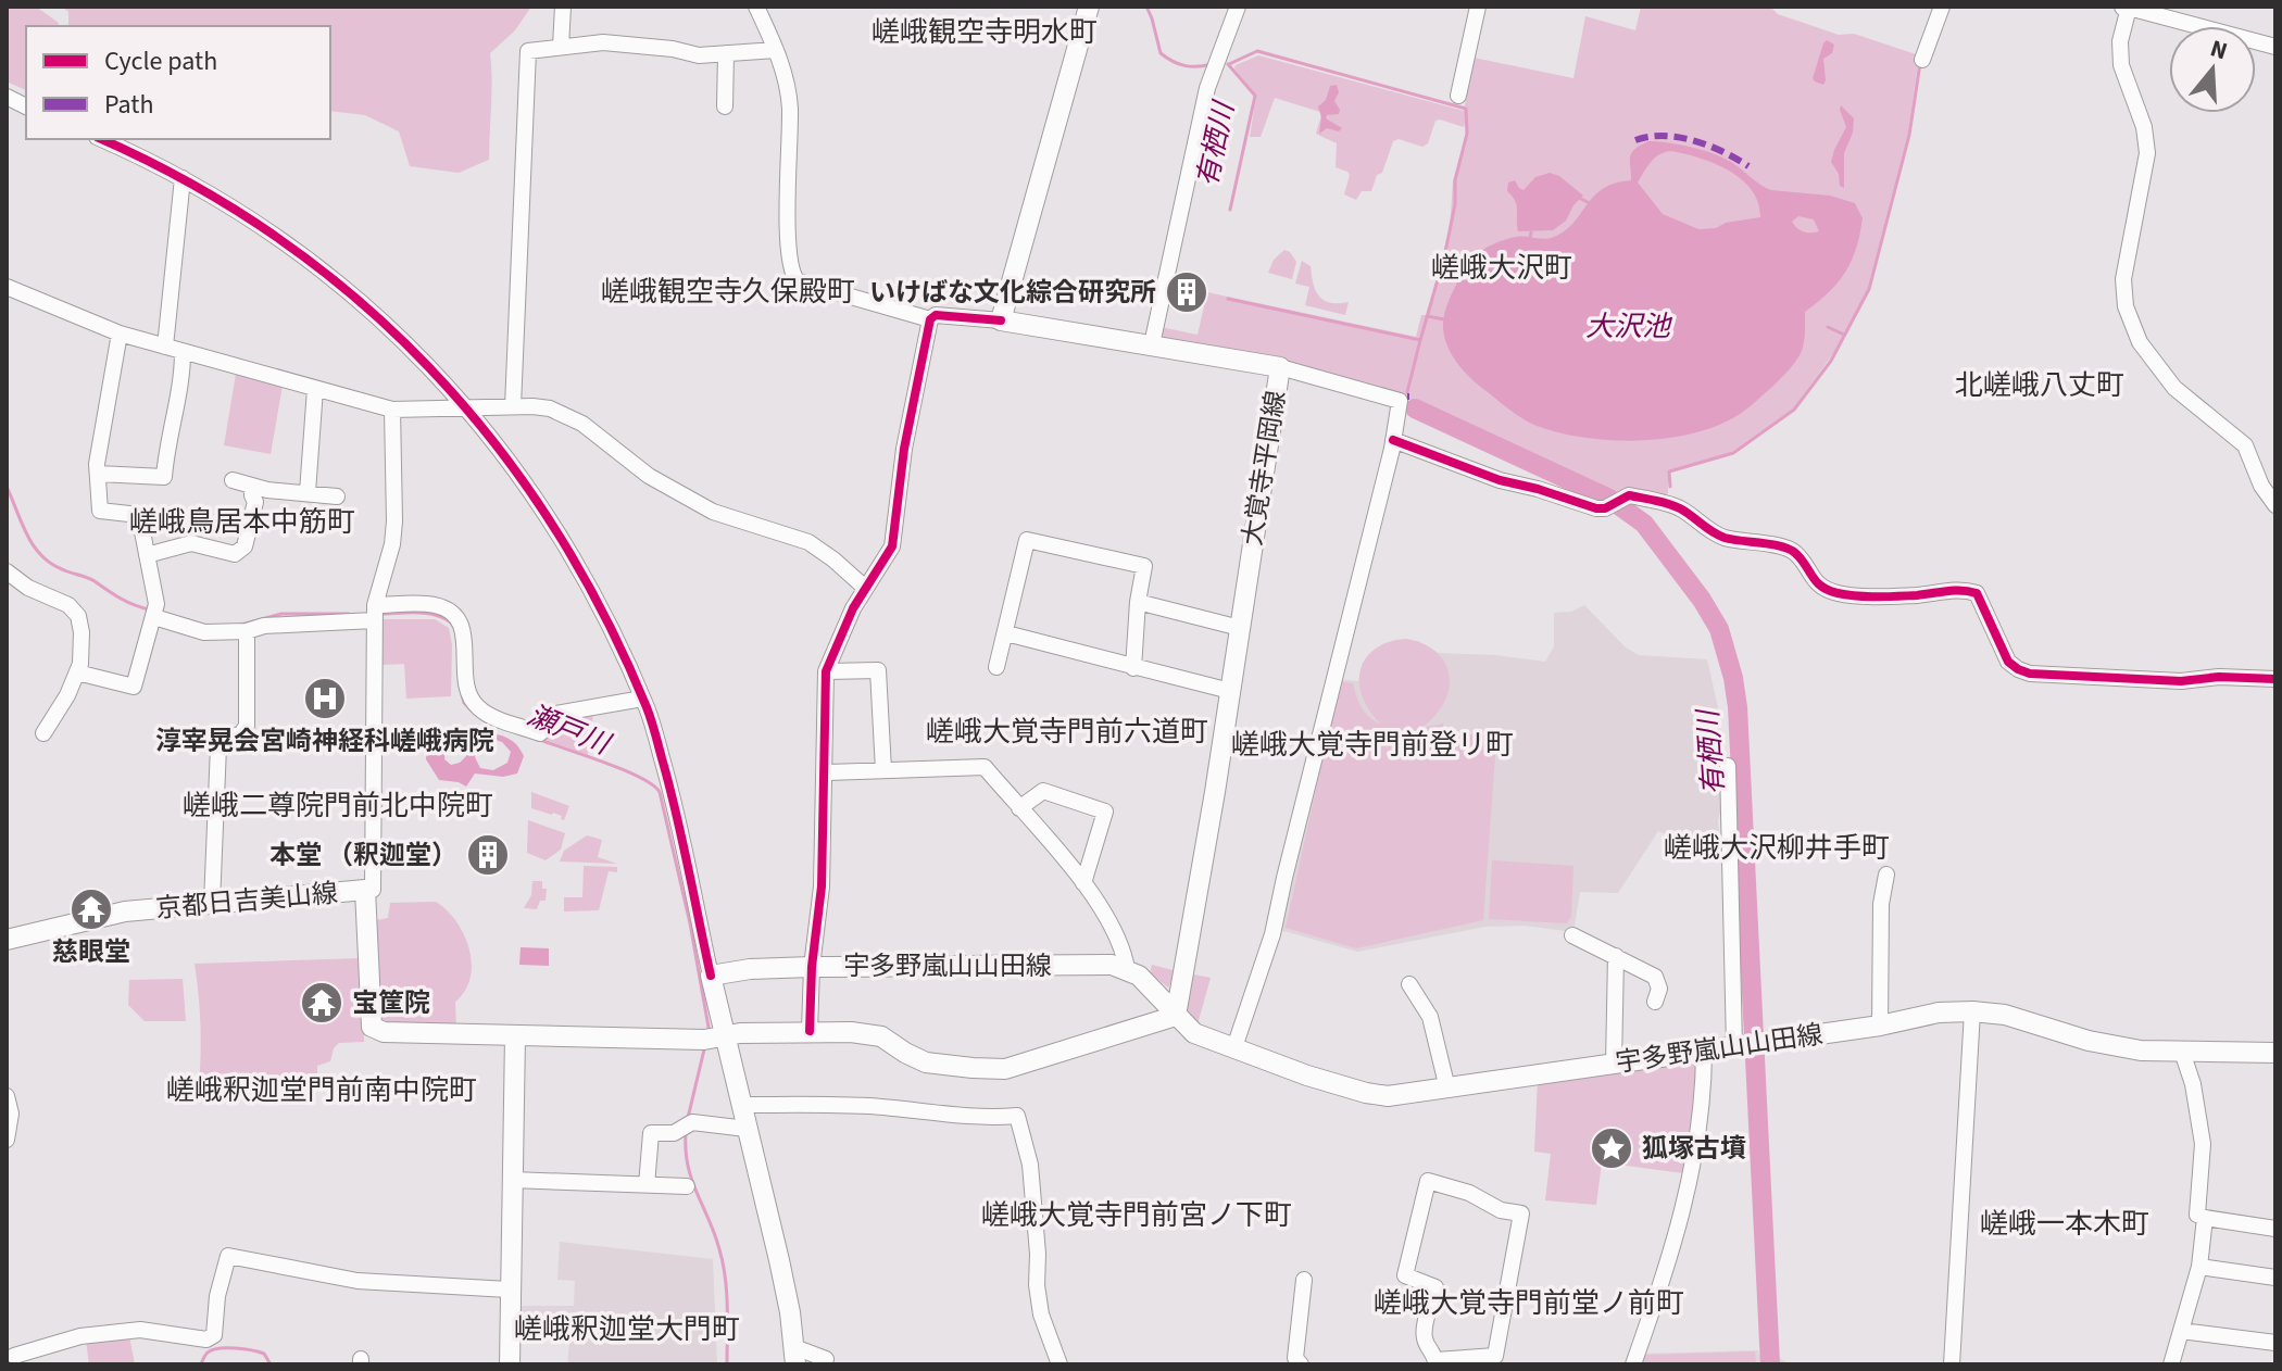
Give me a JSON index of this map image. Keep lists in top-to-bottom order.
{
  "streets": {
    "main road": ["大覚寺平岡線", "京都日吉美山線", "宇多野嵐山山田線"]
  },
  "crossings": [
    ["大覚寺平岡線", "宇多野嵐山山田線"]
  ],
  "districts": [
    "嵯峨観空寺明水町",
    "嵯峨大沢町",
    "嵯峨観空寺久保殿町",
    "北嵯峨八丈町",
    "嵯峨鳥居本中筋町",
    "嵯峨大覚寺門前六道町",
    "嵯峨大覚寺門前登リ町",
    "嵯峨二尊院門前北中院町",
    "嵯峨大沢柳井手町",
    "嵯峨釈迦堂門前南中院町",
    "嵯峨大覚寺門前宮ノ下町",
    "嵯峨一本木町",
    "嵯峨大覚寺門前堂ノ前町",
    "嵯峨釈迦堂大門町"
  ],
  "water": ["有栖川", "大沢池", "瀬戸川"],
  "places": {
    "building": ["いけばな文化綜合研究所", "本堂 （釈迦堂）"],
    "hospital": ["淳宰晃会宮崎神経科嵯峨病院"],
    "temple": ["慈眼堂", "宝筐院"],
    "place": ["狐塚古墳"]
  },
  "legend": ["Cycle path", "Path"],
  "north": "top"
}
